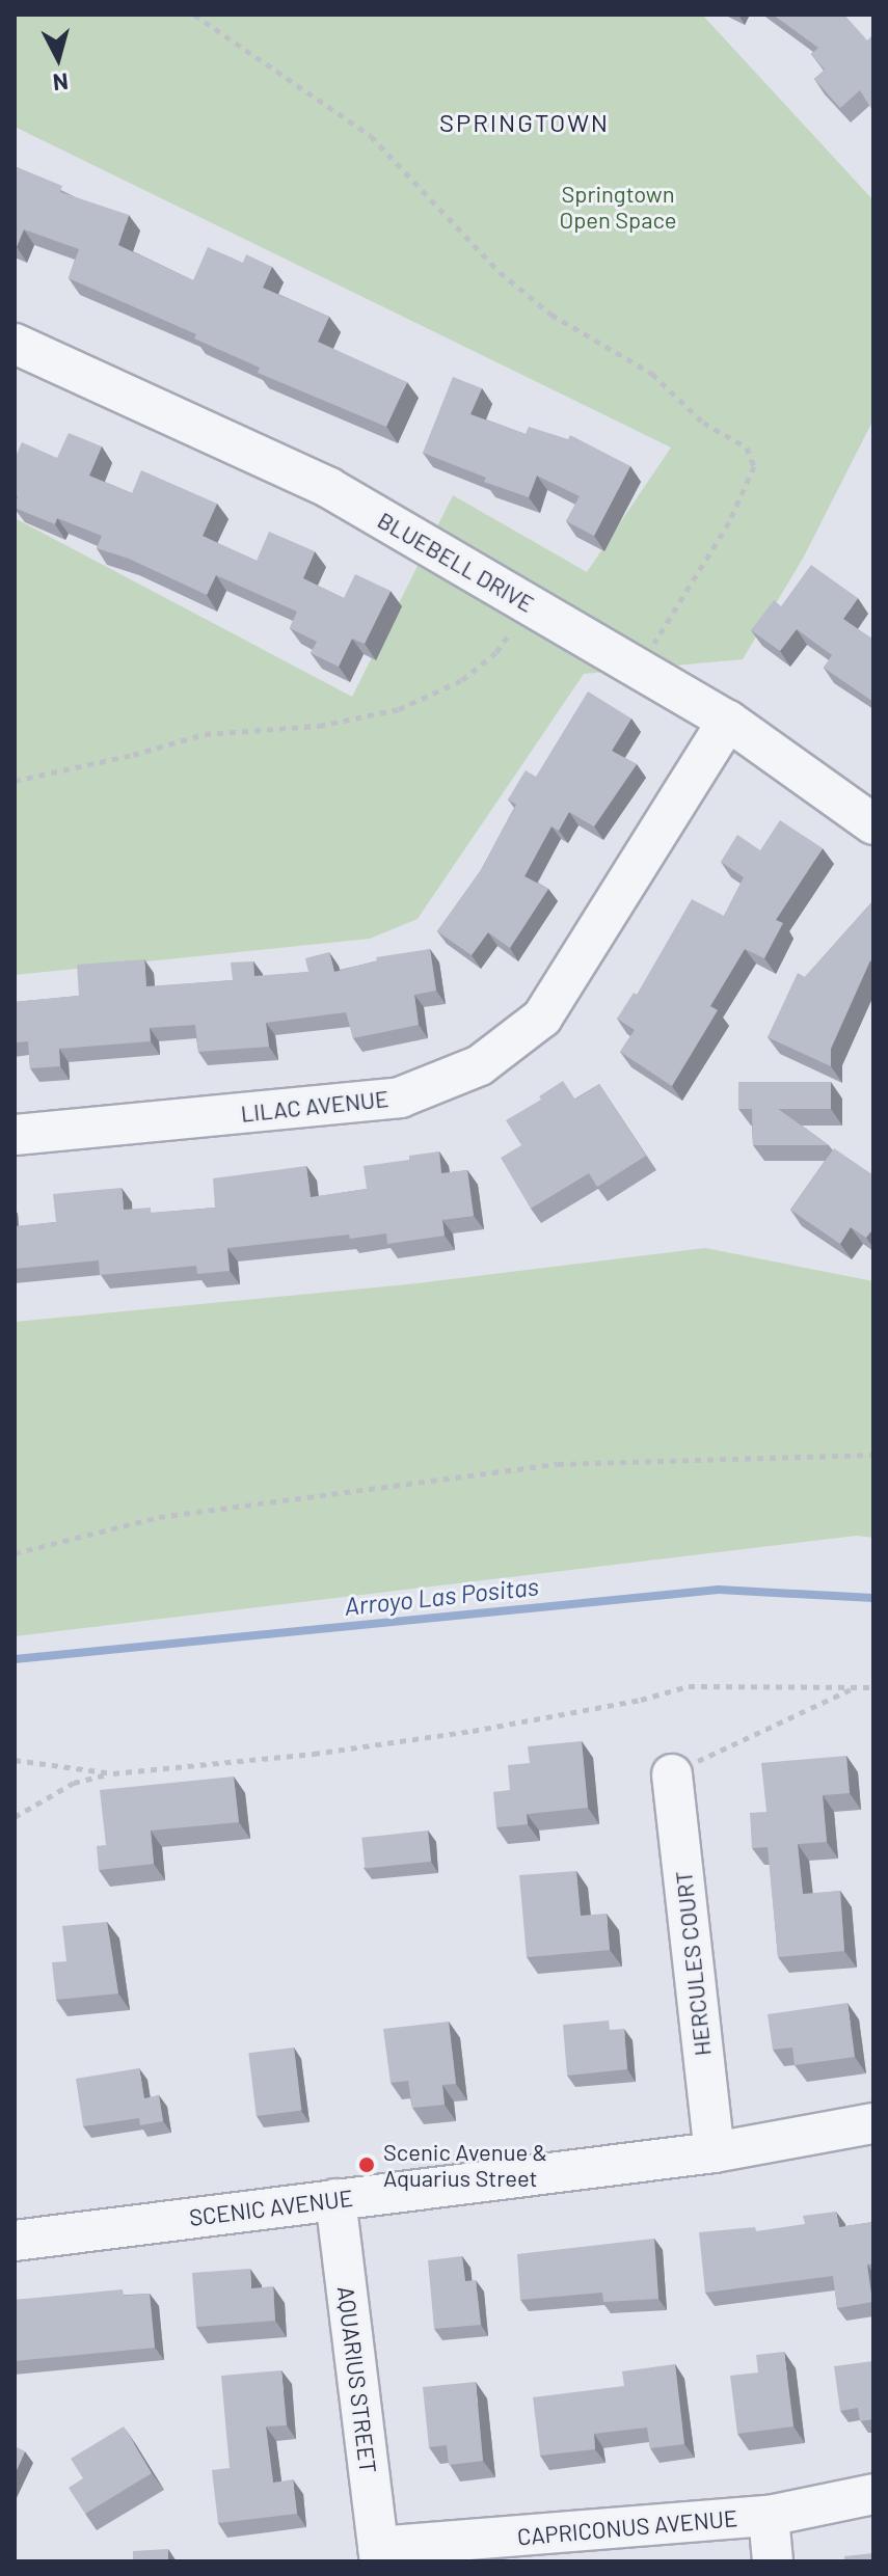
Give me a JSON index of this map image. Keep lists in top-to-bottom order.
{
  "streets": {
    "street": [
      "BLUEBELL DRIVE",
      "LILAC AVENUE",
      "HERCULES COURT",
      "SCENIC AVENUE",
      "AQUARIUS STREET",
      "CAPRICONUS AVENUE"
    ]
  },
  "crossings": [
    ["BLUEBELL DRIVE", "LILAC AVENUE"],
    ["HERCULES COURT", "SCENIC AVENUE"],
    ["SCENIC AVENUE", "AQUARIUS STREET"],
    ["AQUARIUS STREET", "CAPRICONUS AVENUE"]
  ],
  "districts": ["SPRINGTOWN"],
  "water": ["Arroyo Las Positas"],
  "parks": ["Springtown Open Space"],
  "places": ["Scenic Avenue & Aquarius Street"],
  "north": "bottom"
}
